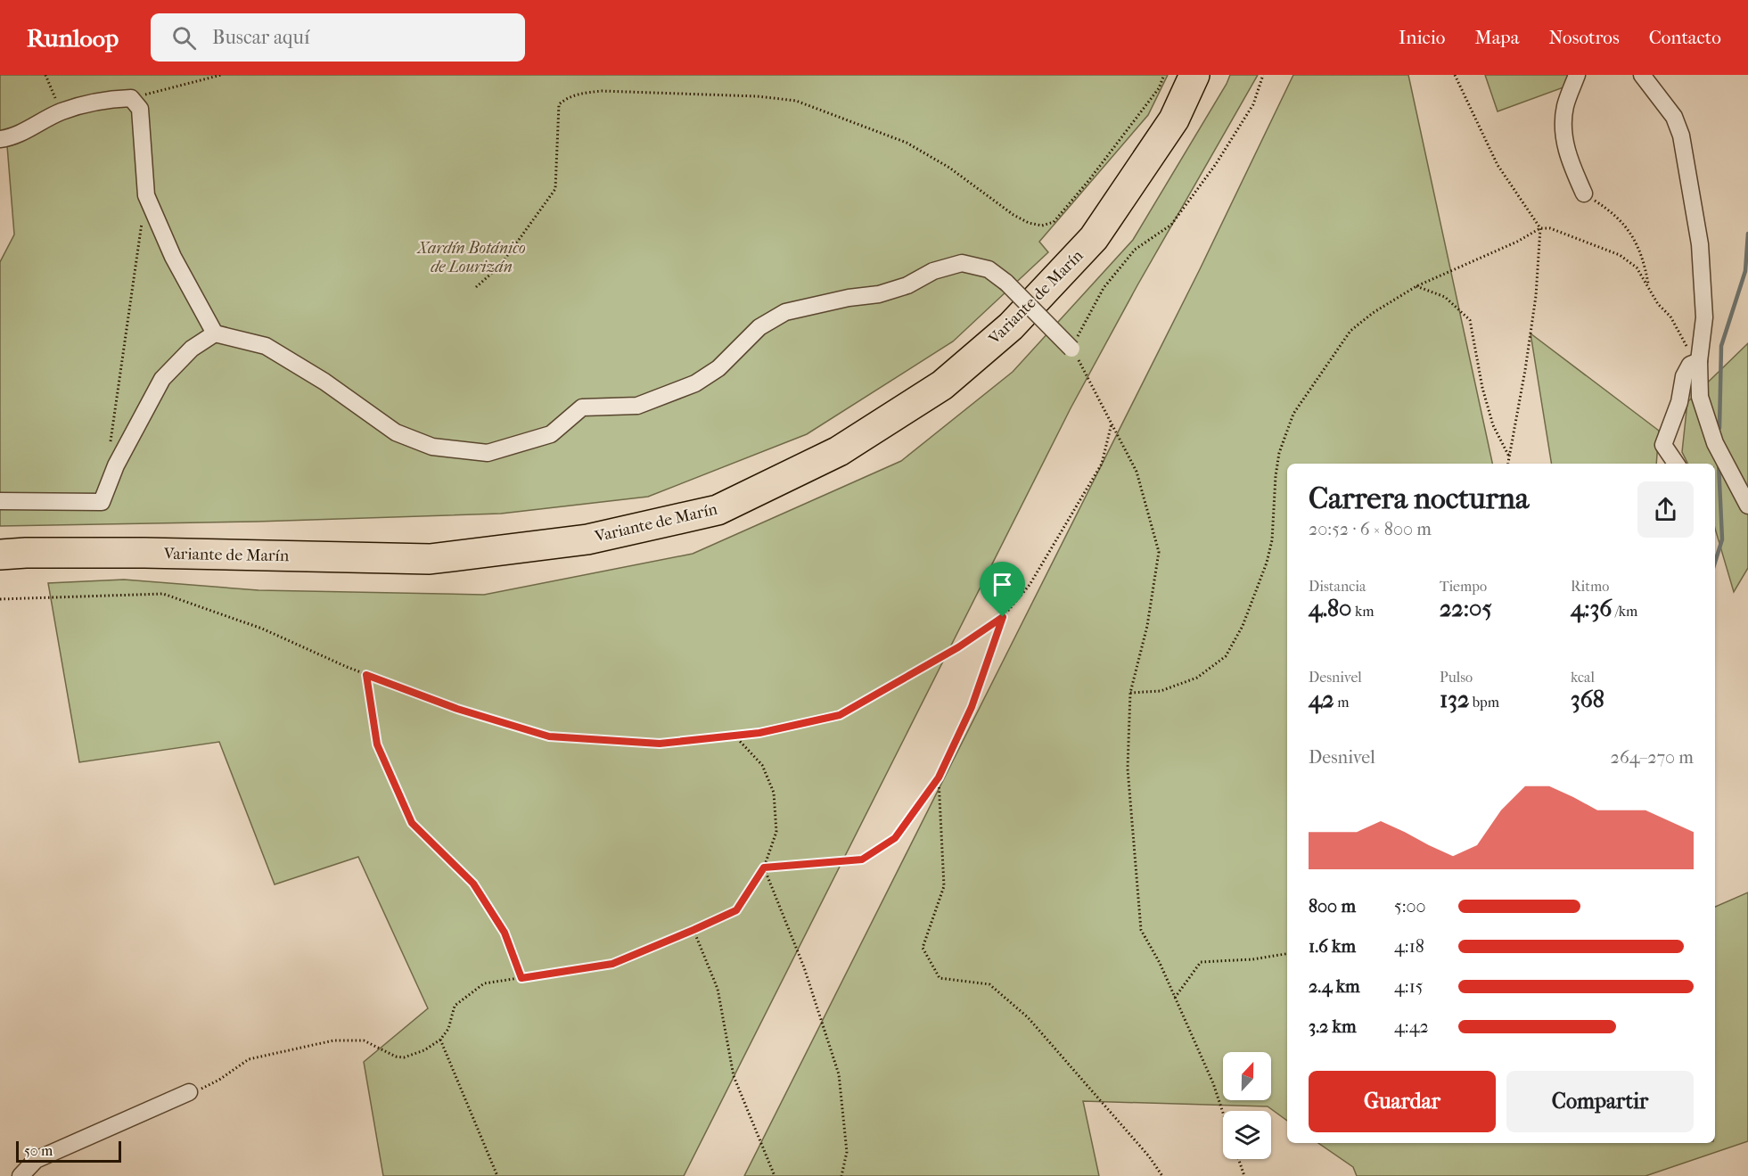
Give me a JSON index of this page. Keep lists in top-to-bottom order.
{
  "streets": {
    "highway": ["Variante de Marín"]
  },
  "parks": ["Xardín Botánico de Lourizán"],
  "scale_bar": "50 m",
  "north": "top",
  "page": {
    "header": "Runloop",
    "search": "Buscar aquí",
    "nav": [
      "Inicio",
      "Mapa",
      "Nosotros",
      "Contacto"
    ],
    "heading": ["Carrera nocturna", "20:52 · 6 × 800 m"],
    "stats": [
      ["Distancia", "4.80 km"],
      ["Tiempo", "22:05"],
      ["Ritmo", "4:36 /km"],
      ["Desnivel", "42 m"],
      ["Pulso", "132 bpm"],
      ["kcal", "368"]
    ],
    "chart": ["Desnivel", "264–270 m"],
    "list": [
      {
        "name": "800 m",
        "note": "5:00"
      },
      {
        "name": "1.6 km",
        "note": "4:18"
      },
      {
        "name": "2.4 km",
        "note": "4:15"
      },
      {
        "name": "3.2 km",
        "note": "4:42"
      }
    ],
    "buttons": ["Guardar", "Compartir"],
    "scale": "50 m"
  }
}
